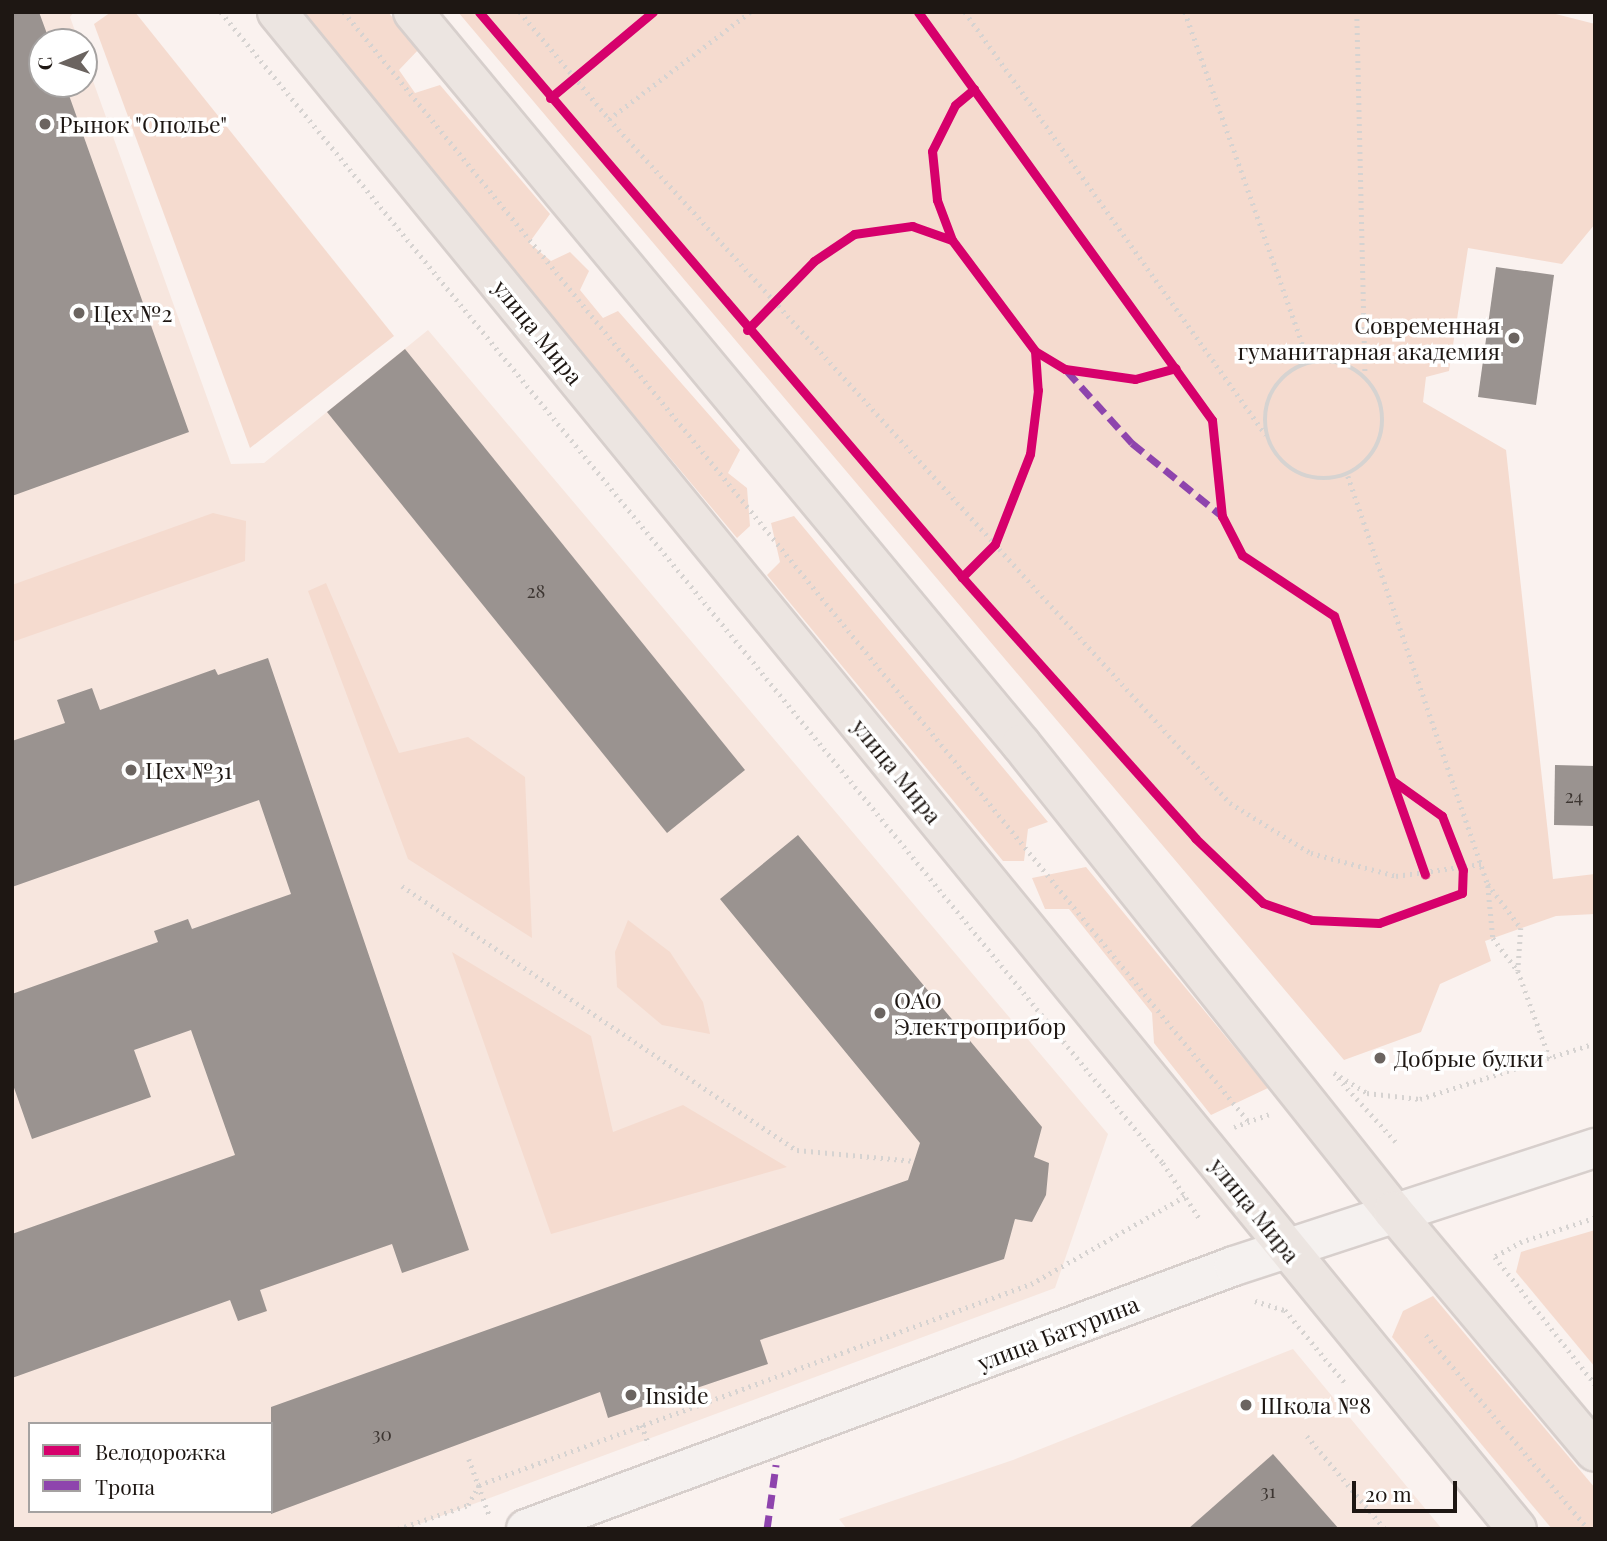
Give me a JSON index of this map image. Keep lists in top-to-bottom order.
{
  "streets": {
    "main road": ["улица Мира"],
    "street": ["улица Батурина"]
  },
  "crossings": [
    ["улица Мира", "улица Батурина"]
  ],
  "places": [
    "Рынок \"Ополье\"",
    "Цех №2",
    "Современная гуманитарная академия",
    "Цех №31",
    "ОАО Электроприбор",
    "Добрые булки",
    "Inside",
    "Школа №8"
  ],
  "house_numbers": [
    "28",
    "24",
    "30",
    "31"
  ],
  "legend": ["Велодорожка", "Тропа"],
  "scale_bar": "20 m",
  "north": "left"
}
